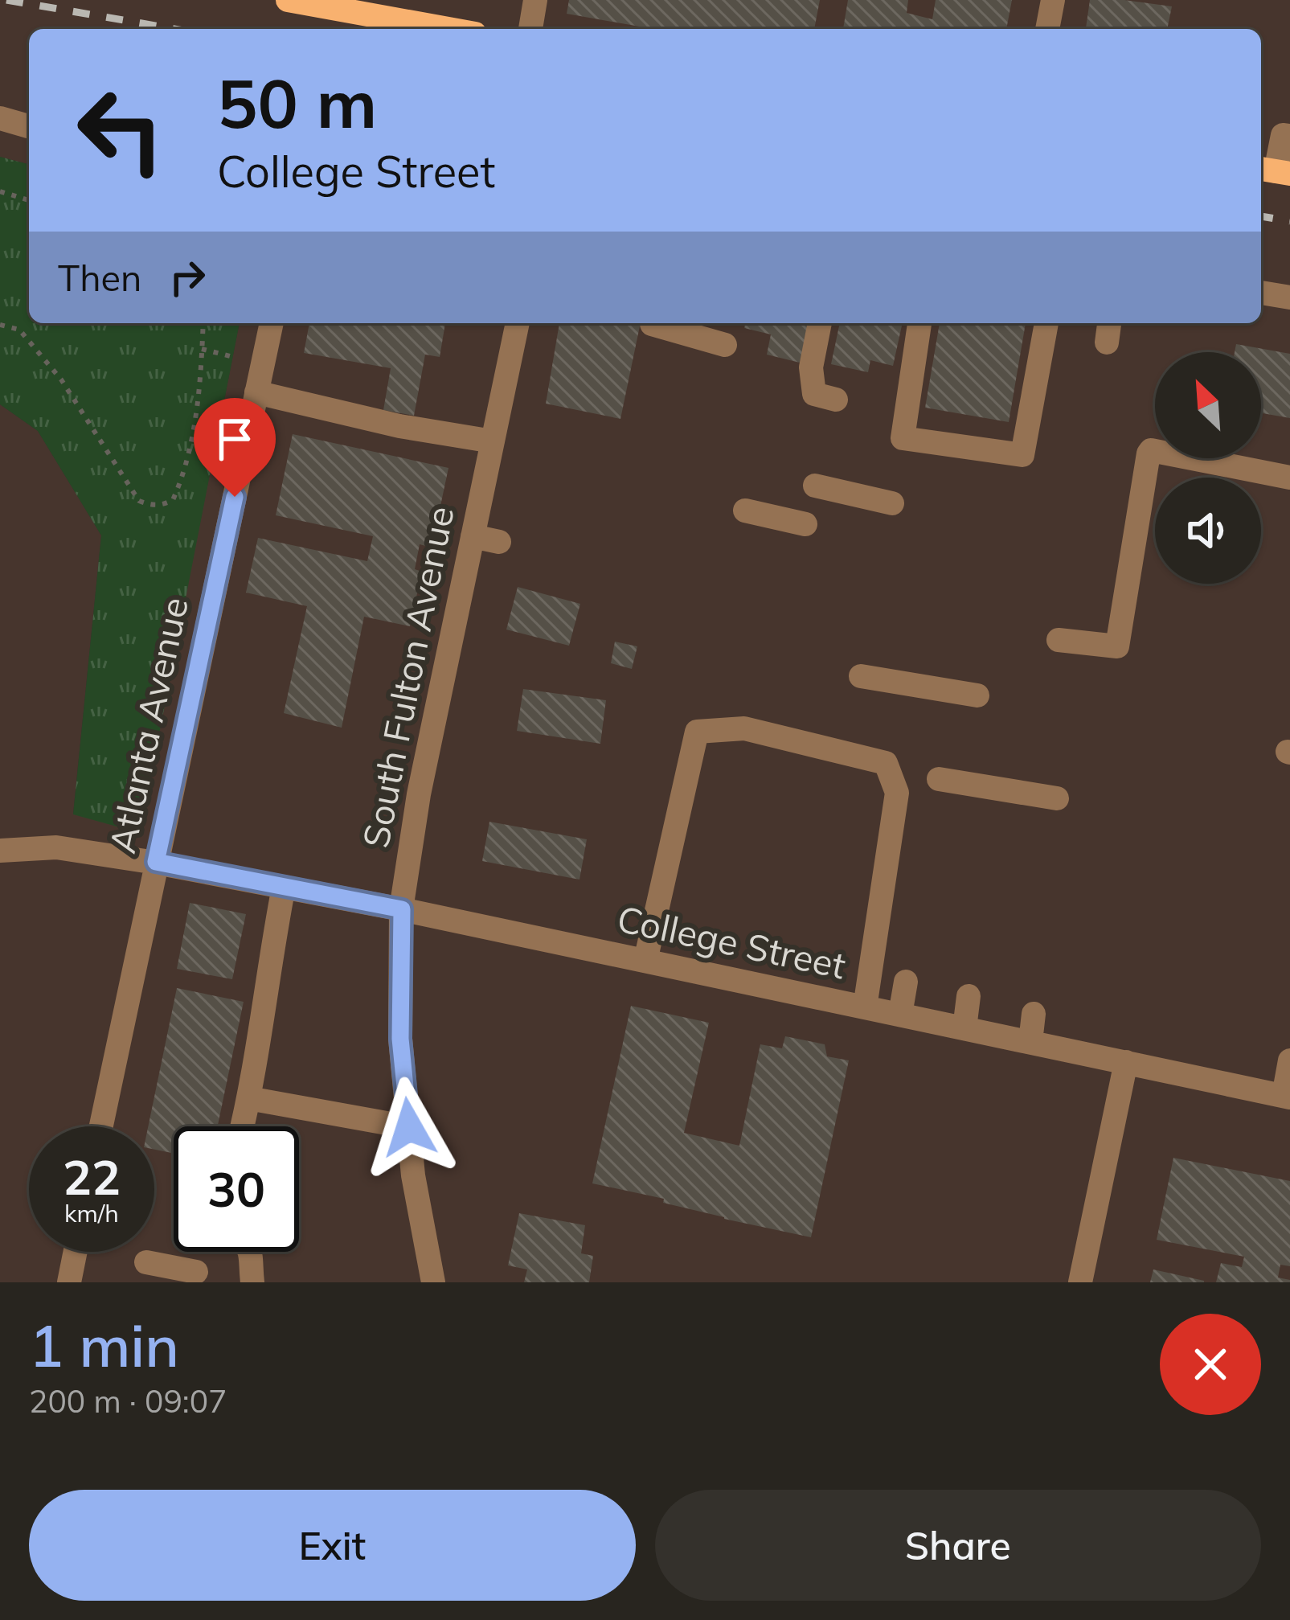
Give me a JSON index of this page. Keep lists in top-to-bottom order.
{
  "streets": {
    "street": ["South Fulton Avenue", "Atlanta Avenue", "College Street"]
  },
  "crossings": [
    ["South Fulton Avenue", "College Street"],
    ["Atlanta Avenue", "College Street"]
  ],
  "north": "top left",
  "page": {
    "turn": ["50 m", "College Street"],
    "then": "Then",
    "speed": "22 km/h",
    "limit": "30",
    "heading": ["1 min", "200 m · 09:07"],
    "buttons": ["Exit", "Share"]
  }
}
